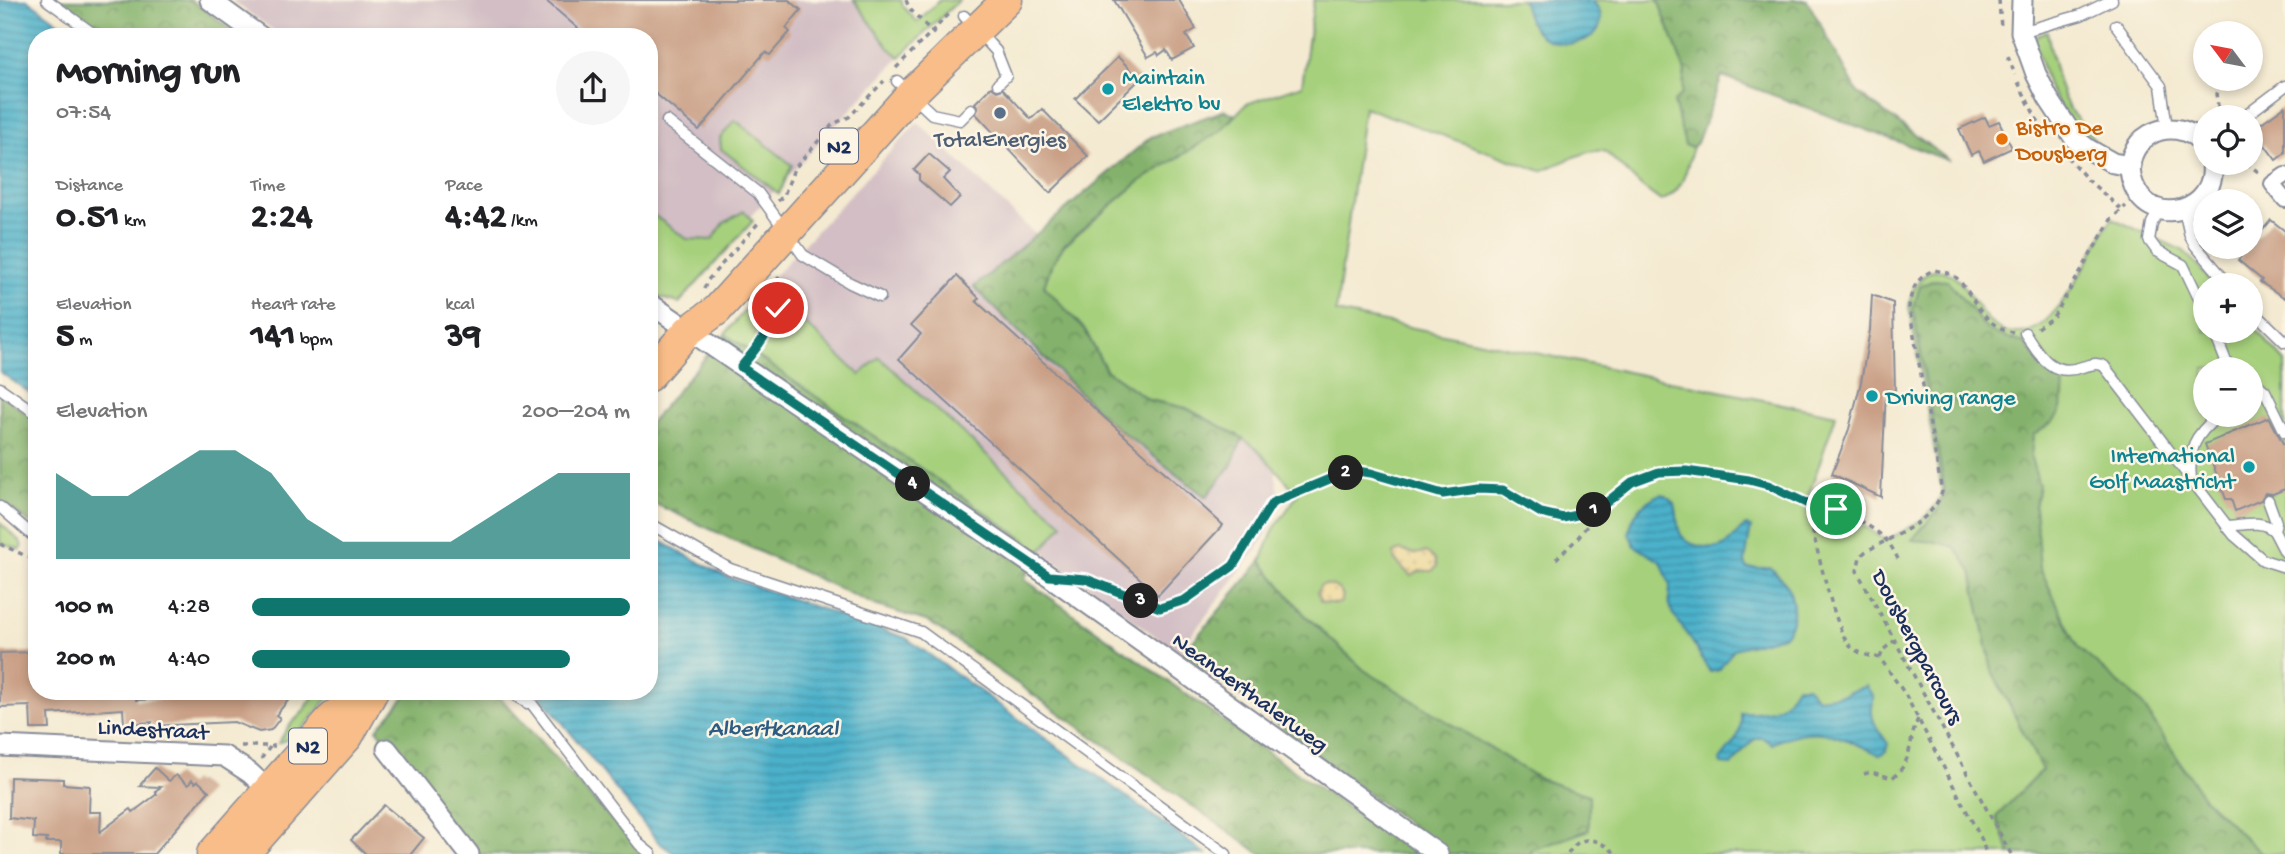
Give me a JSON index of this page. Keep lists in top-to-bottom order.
{
  "streets": {
    "main road": ["N2"],
    "street": ["Neanderthalerweg", "Lindestraat"],
    "path": ["Dousbergparcours"]
  },
  "crossings": [
    ["N2", "Neanderthalerweg"],
    ["N2", "Lindestraat"]
  ],
  "water": ["Albertkanaal"],
  "places": [
    "Maintain Elektro bv",
    "TotalEnergies",
    "Bistro De Dousberg",
    "Driving range",
    "International Golf Maastricht"
  ],
  "north": "top left",
  "page": {
    "map_buttons": ["+", "−"],
    "heading": ["Morning run", "07:54"],
    "stats": [
      ["Distance", "0.51 km"],
      ["Time", "2:24"],
      ["Pace", "4:42 /km"],
      ["Elevation", "5 m"],
      ["Heart rate", "141 bpm"],
      ["kcal", "39"]
    ],
    "chart": ["Elevation", "200–204 m"],
    "pins": [
      "2",
      "4",
      "1",
      "3"
    ],
    "list": [
      {
        "name": "100 m",
        "note": "4:28"
      },
      {
        "name": "200 m",
        "note": "4:40"
      }
    ]
  }
}
